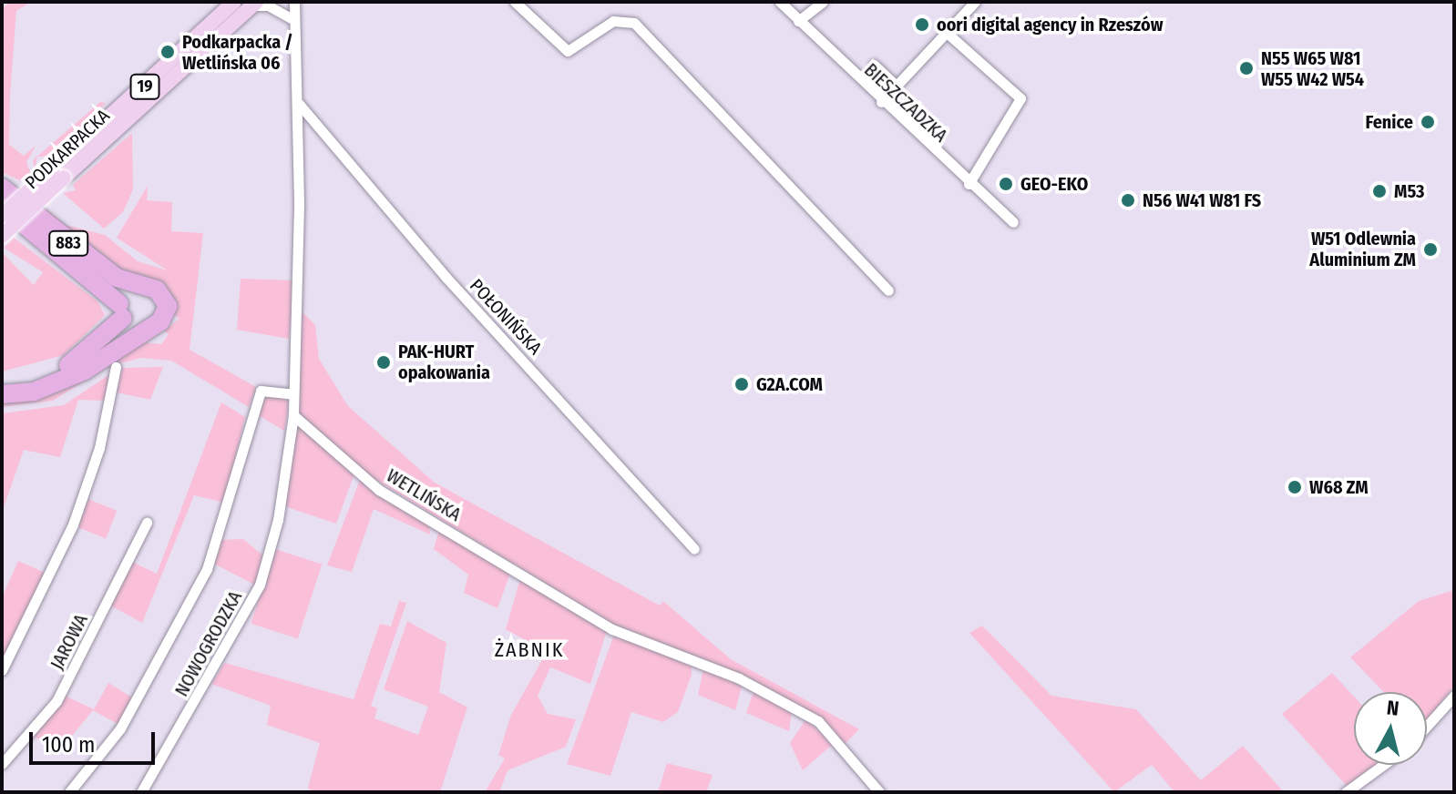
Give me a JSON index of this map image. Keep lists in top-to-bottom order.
{
  "streets": {
    "highway": ["883"],
    "main road": ["19", "PODKARPACKA"],
    "street": [
      "BIESZCZADZKA",
      "POŁONIŃSKA",
      "WETLIŃSKA",
      "JAROWA",
      "NOWOGRODZKA"
    ]
  },
  "crossings": [
    ["WETLIŃSKA", "NOWOGRODZKA"]
  ],
  "districts": ["ŻABNIK"],
  "places": [
    "oori digital agency in Rzeszów",
    "Podkarpacka / Wetlińska 06",
    "N55 W65 W81 W55 W42 W54",
    "Fenice",
    "GEO-EKO",
    "M53",
    "N56 W41 W81 FS",
    "W51 Odlewnia Aluminium ZM",
    "PAK-HURT opakowania",
    "G2A.COM",
    "W68 ZM"
  ],
  "scale_bar": "100 m",
  "north": "top"
}
